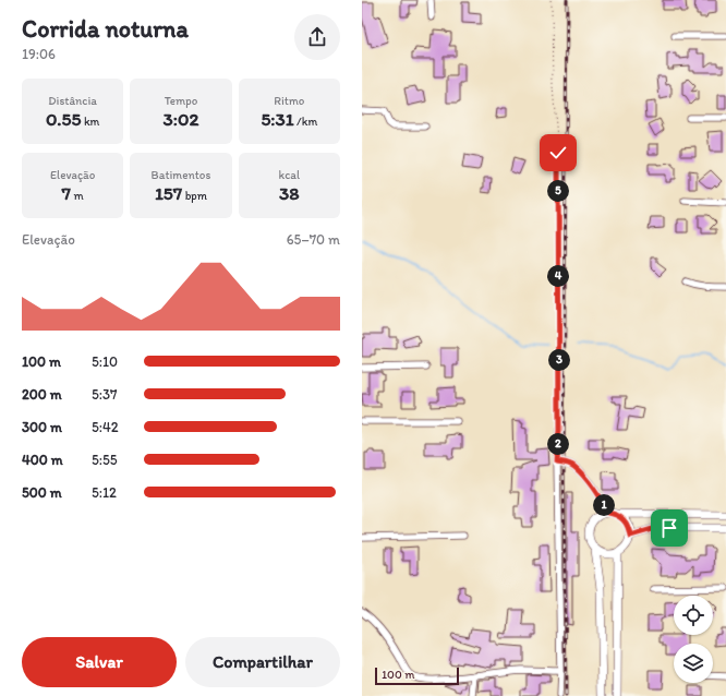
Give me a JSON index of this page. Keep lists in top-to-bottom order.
{
  "scale_bar": "100 m",
  "page": {
    "heading": ["Corrida noturna", "19:06"],
    "stats": [
      ["Distância", "0.55 km"],
      ["Tempo", "3:02"],
      ["Ritmo", "5:31 /km"],
      ["Elevação", "7 m"],
      ["Batimentos", "157 bpm"],
      ["kcal", "38"]
    ],
    "pins": [
      "5",
      "4",
      "3",
      "2",
      "1"
    ],
    "chart": ["Elevação", "65–70 m"],
    "list": [
      {
        "name": "100 m",
        "note": "5:10"
      },
      {
        "name": "200 m",
        "note": "5:37"
      },
      {
        "name": "300 m",
        "note": "5:42"
      },
      {
        "name": "400 m",
        "note": "5:55"
      },
      {
        "name": "500 m",
        "note": "5:12"
      }
    ],
    "buttons": ["Salvar", "Compartilhar"],
    "scale": "100 m"
  }
}
